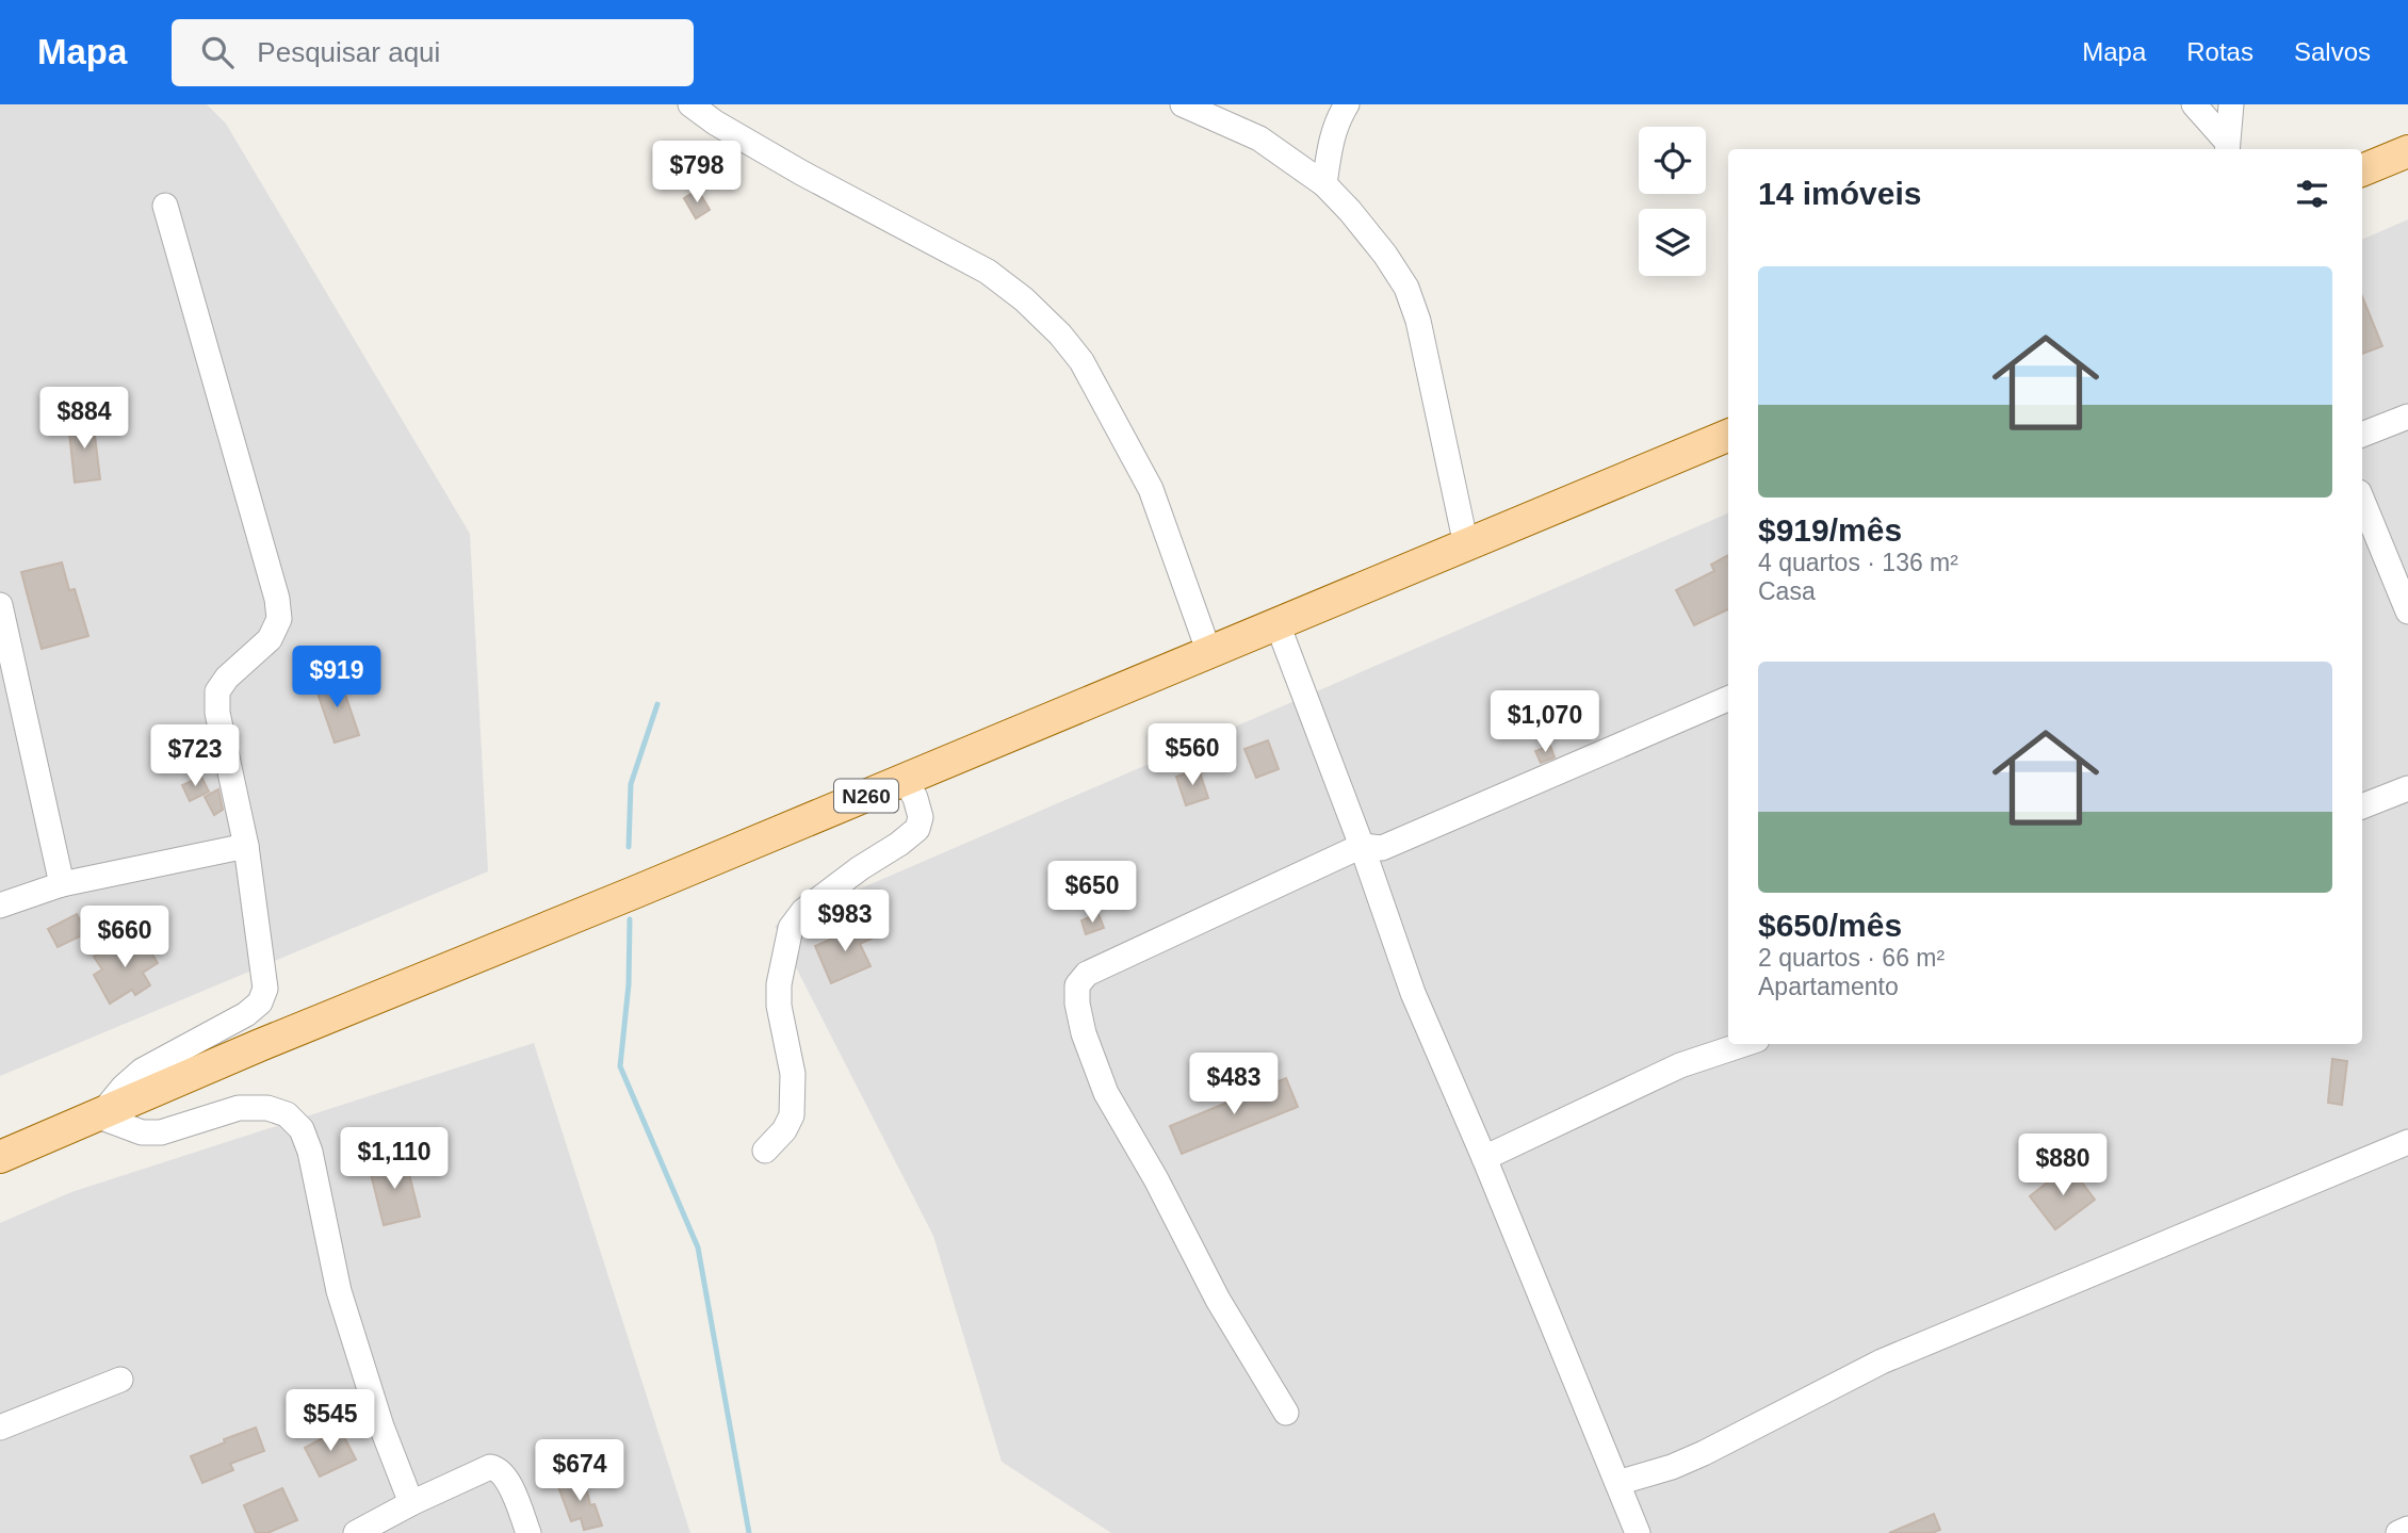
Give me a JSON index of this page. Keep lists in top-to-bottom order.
{
  "streets": {
    "main road": ["N260"]
  },
  "page": {
    "header": "Mapa",
    "search": "Pesquisar aqui",
    "nav": ["Mapa", "Rotas", "Salvos"],
    "price": [
      "$798",
      "$884",
      "$919",
      "$1,070",
      "$560",
      "$723",
      "$650",
      "$983",
      "$660",
      "$483",
      "$1,110",
      "$880",
      "$545",
      "$674"
    ],
    "heading": "14 imóveis",
    "list": [
      {
        "name": "$919/mês",
        "note": "4 quartos · 136 m² · Casa"
      },
      {
        "name": "$650/mês",
        "note": "2 quartos · 66 m² · Apartamento"
      }
    ]
  }
}
